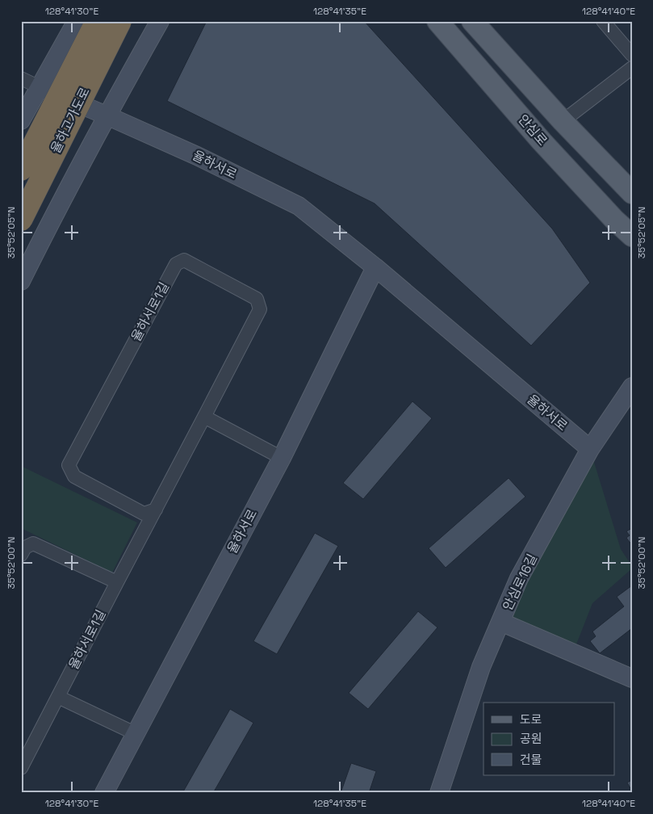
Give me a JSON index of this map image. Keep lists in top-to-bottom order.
{
  "streets": {
    "highway": ["율하고가도로"],
    "main road": ["안심로", "율하서로", "안심로16길"],
    "street": ["율하서로1길"]
  },
  "crossings": [
    ["율하서로", "안심로16길"]
  ],
  "legend": ["도로", "공원", "건물"],
  "coordinates": [
    "128°41'30\"E",
    "128°41'35\"E",
    "128°41'40\"E",
    "35°52'05\"N",
    "35°52'00\"N"
  ]
}
